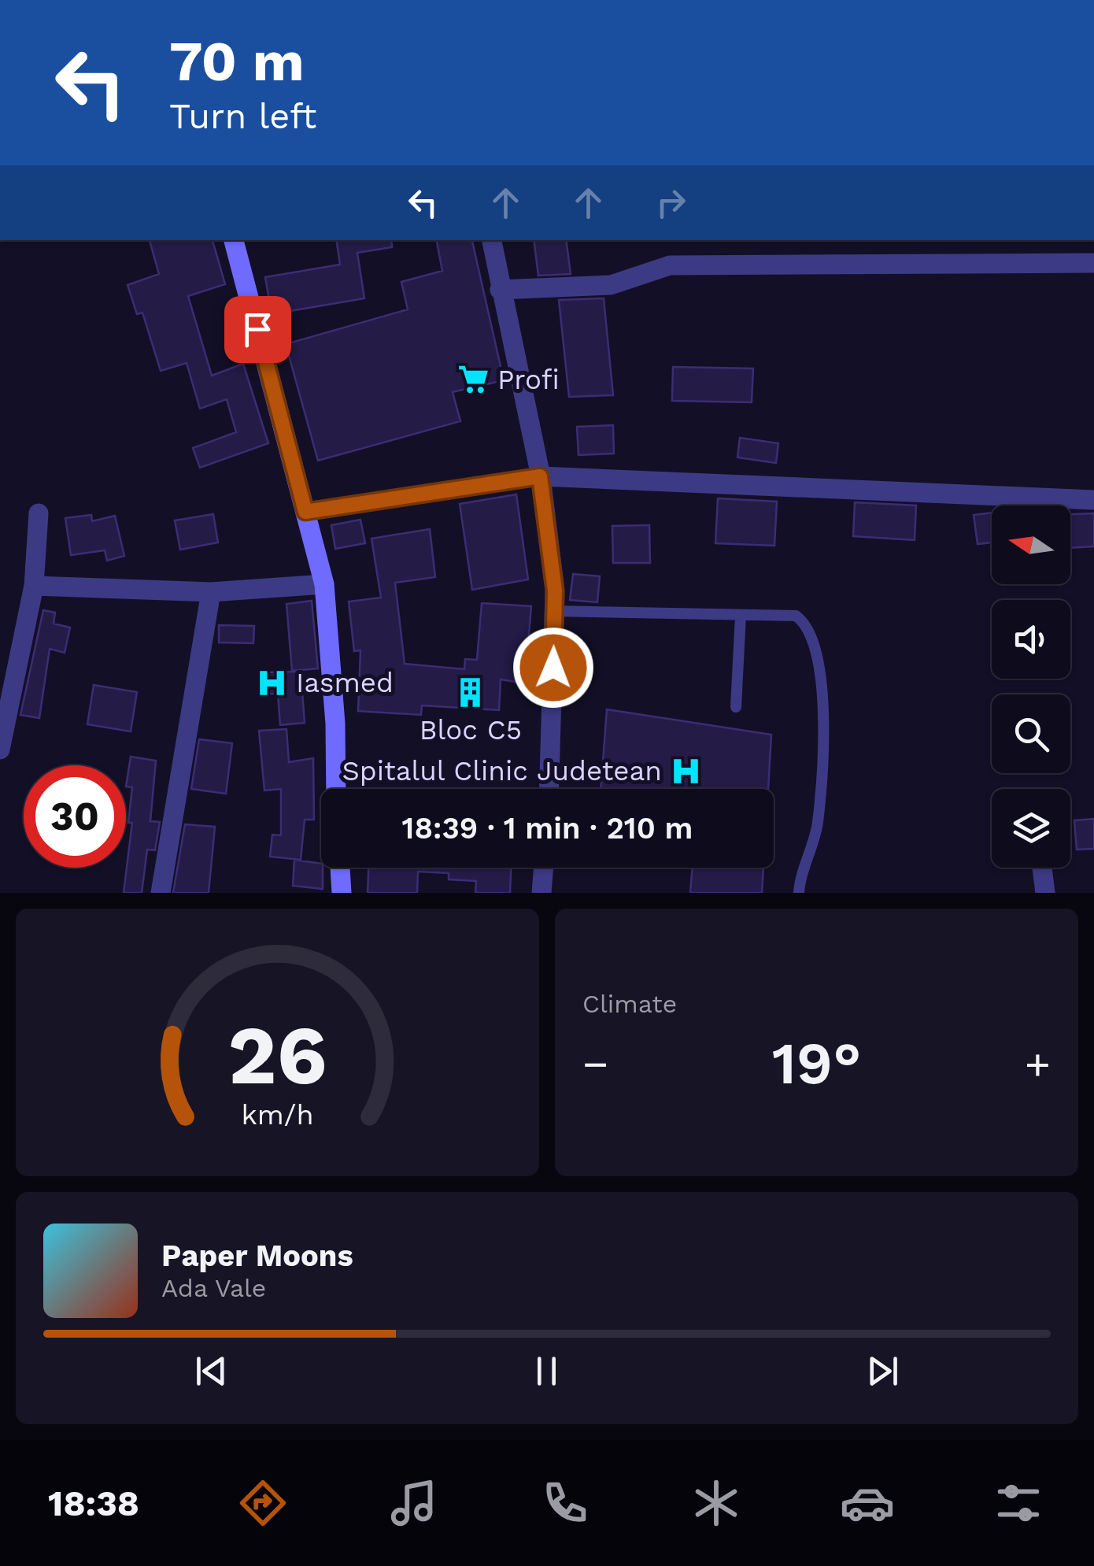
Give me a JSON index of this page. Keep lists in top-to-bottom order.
{
  "places": {
    "supermarket": ["Profi"],
    "hospital": ["Iasmed", "Spitalul Clinic Judetean"],
    "building": ["Bloc C5"]
  },
  "north": "left",
  "page": {
    "turn": ["70 m", "Turn left"],
    "limit": "30",
    "trip": "18:39 · 1 min · 210 m",
    "tile": "Climate",
    "heat": ["−", "19°", "+"],
    "song": ["Paper Moons", "Ada Vale"],
    "tabs": "18:38",
    "gauge": ["26", "km/h"]
  }
}
